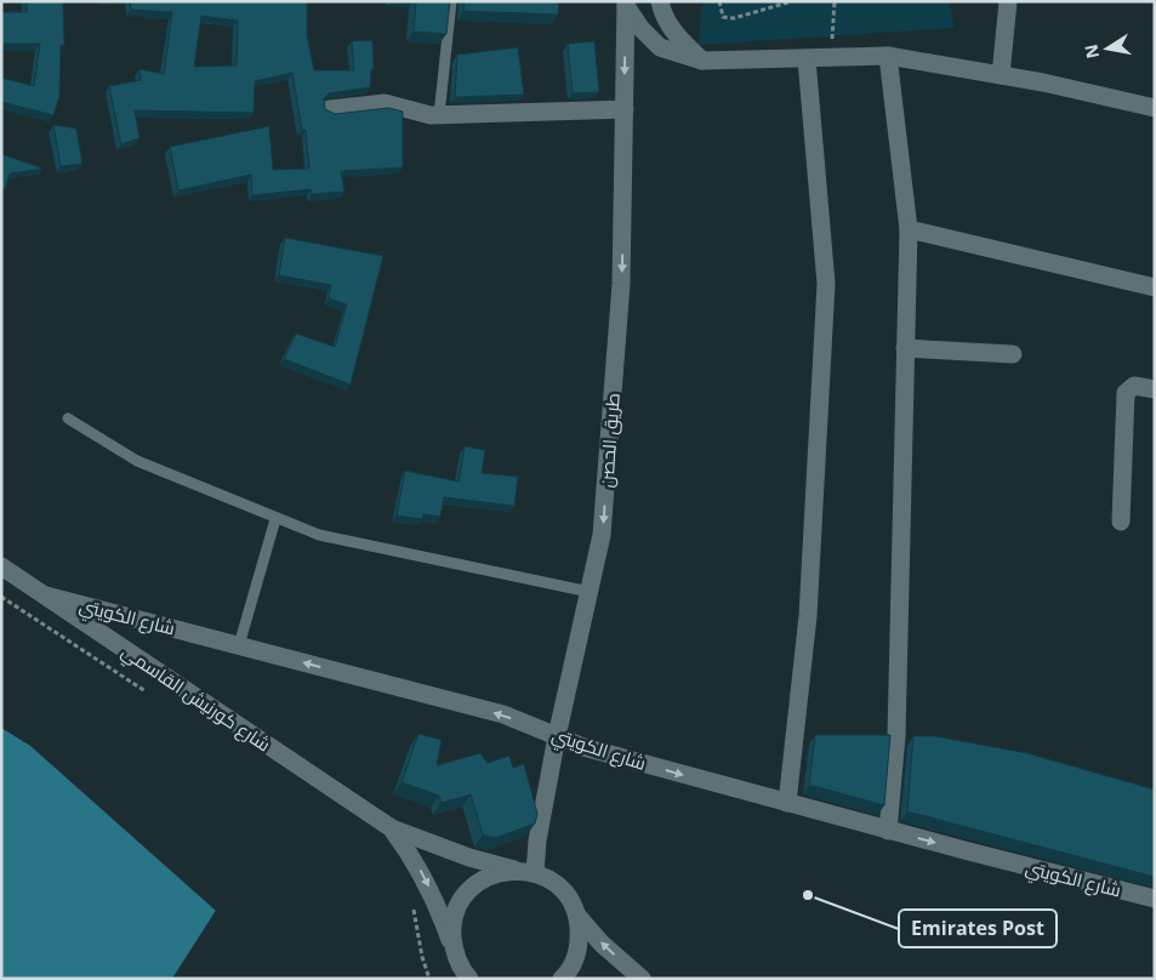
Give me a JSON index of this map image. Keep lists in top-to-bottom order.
{
  "streets": {
    "street": ["طريق الحصن", "شارع الكويتي", "شارع كورنيش القاسمي"]
  },
  "crossings": [
    ["طريق الحصن", "شارع الكويتي"],
    ["طريق الحصن", "شارع كورنيش القاسمي"],
    ["شارع الكويتي", "شارع كورنيش القاسمي"]
  ],
  "one_way": ["طريق الحصن"],
  "places": ["Emirates Post"],
  "north": "left"
}
